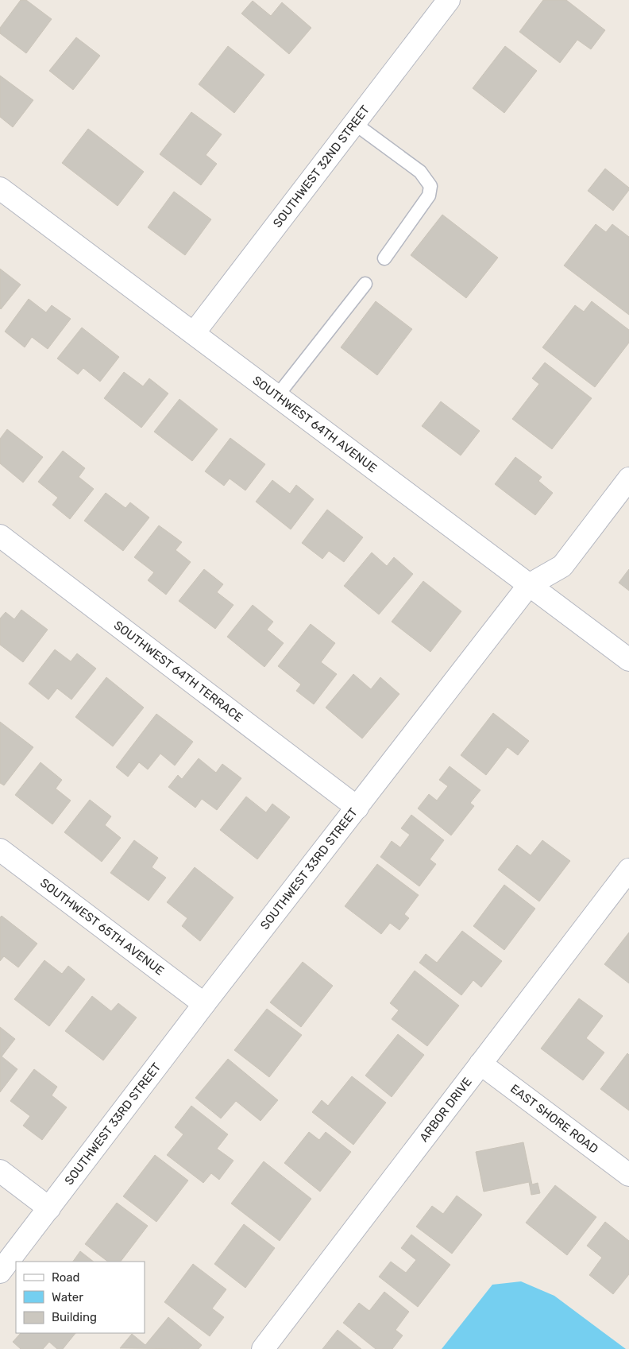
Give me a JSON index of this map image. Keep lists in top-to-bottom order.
{
  "streets": {
    "street": [
      "SOUTHWEST 32ND STREET",
      "SOUTHWEST 64TH AVENUE",
      "SOUTHWEST 64TH TERRACE",
      "SOUTHWEST 33RD STREET",
      "SOUTHWEST 65TH AVENUE",
      "ARBOR DRIVE",
      "EAST SHORE ROAD"
    ]
  },
  "crossings": [
    ["SOUTHWEST 32ND STREET", "SOUTHWEST 64TH AVENUE"],
    ["SOUTHWEST 64TH AVENUE", "SOUTHWEST 33RD STREET"],
    ["SOUTHWEST 64TH TERRACE", "SOUTHWEST 33RD STREET"],
    ["SOUTHWEST 33RD STREET", "SOUTHWEST 65TH AVENUE"],
    ["ARBOR DRIVE", "EAST SHORE ROAD"]
  ],
  "legend": ["Road", "Water", "Building"]
}
